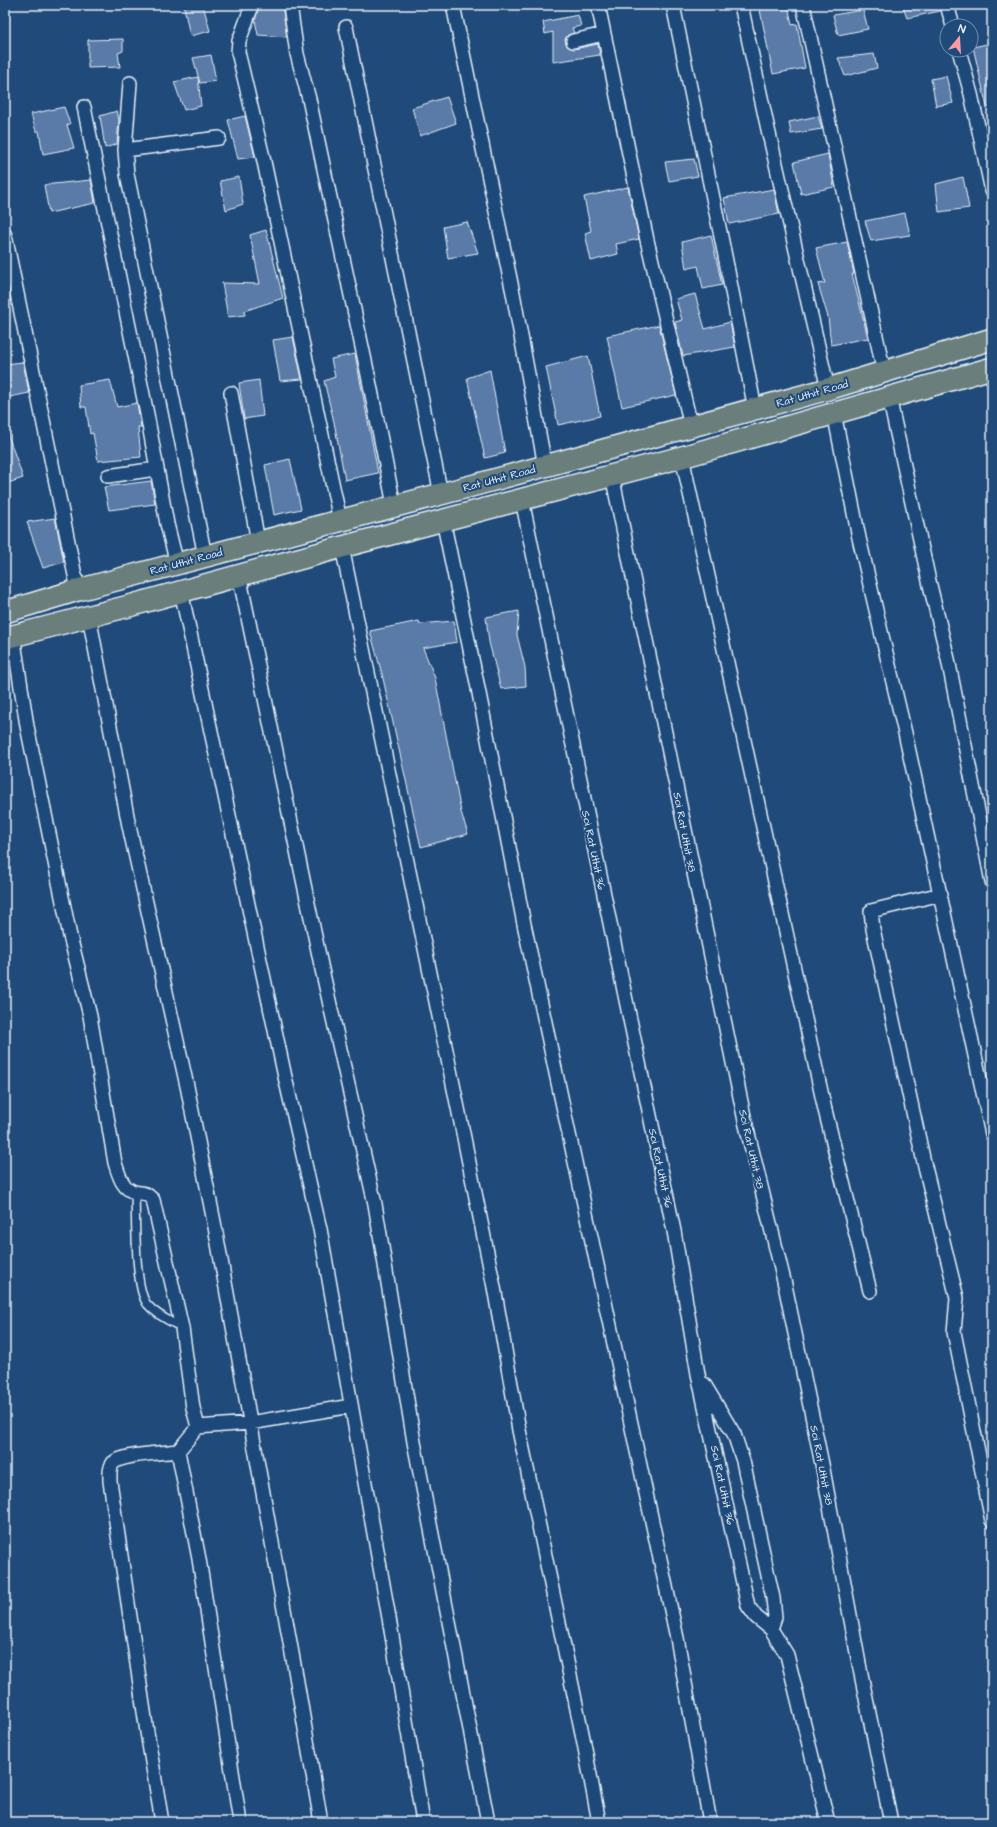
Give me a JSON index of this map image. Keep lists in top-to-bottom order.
{
  "streets": {
    "main road": ["Rat Uthit Road"],
    "street": ["Soi Rat Uthit 38", "Soi Rat Uthit 36"]
  },
  "north": "top"
}
